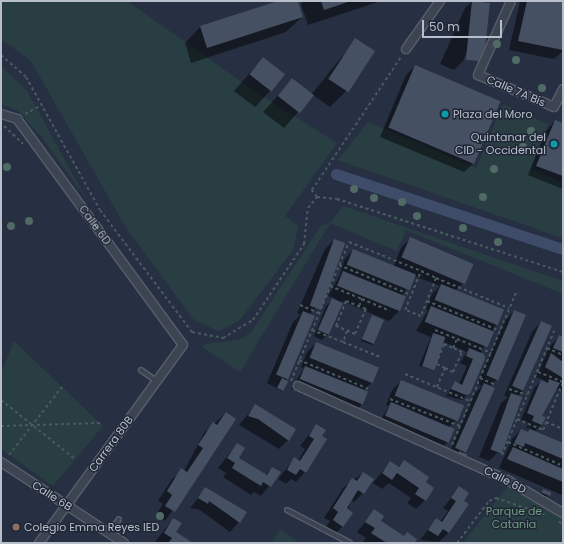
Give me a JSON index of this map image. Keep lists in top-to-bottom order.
{
  "streets": {
    "street": [
      "Calle 7A Bis",
      "Calle 6D",
      "Carrera 80B",
      "Calle 6B"
    ]
  },
  "crossings": [
    ["Calle 6D", "Carrera 80B"],
    ["Carrera 80B", "Calle 6B"]
  ],
  "parks": ["Parque de Catania"],
  "places": ["Plaza del Moro", "Quintanar del CID - Occidental", "Colegio Emma Reyes IED"],
  "scale_bar": "50 m"
}
